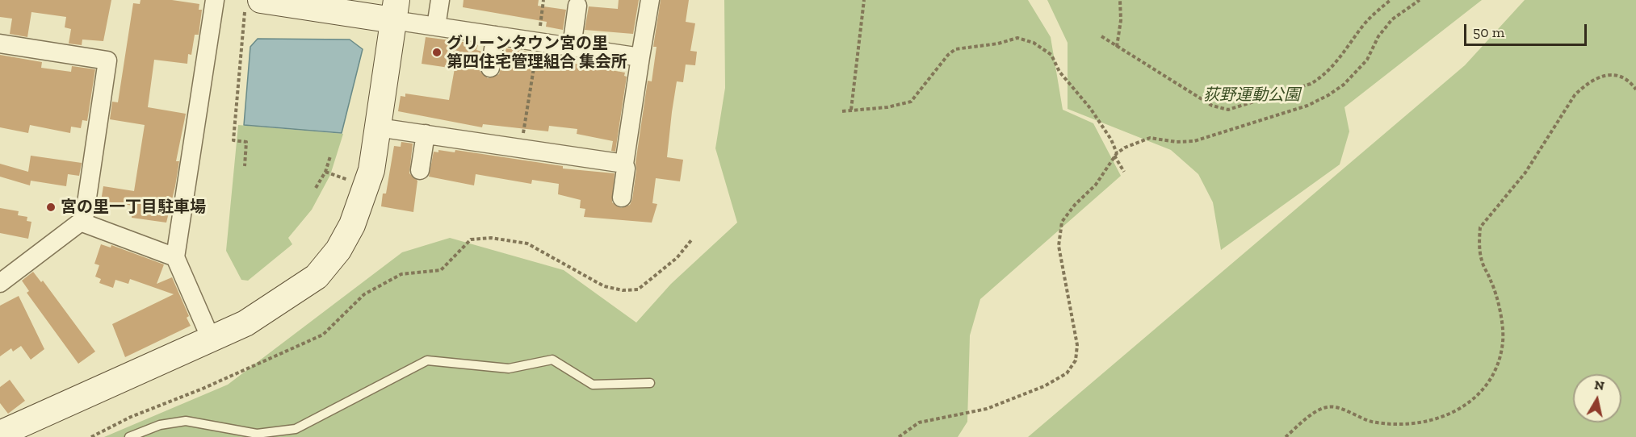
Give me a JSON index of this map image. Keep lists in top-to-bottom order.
{
  "parks": ["荻野運動公園"],
  "places": ["グリーンタウン宮の里 第四住宅管理組合 集会所", "宮の里一丁目駐車場"],
  "scale_bar": "50 m",
  "north": "top"
}
